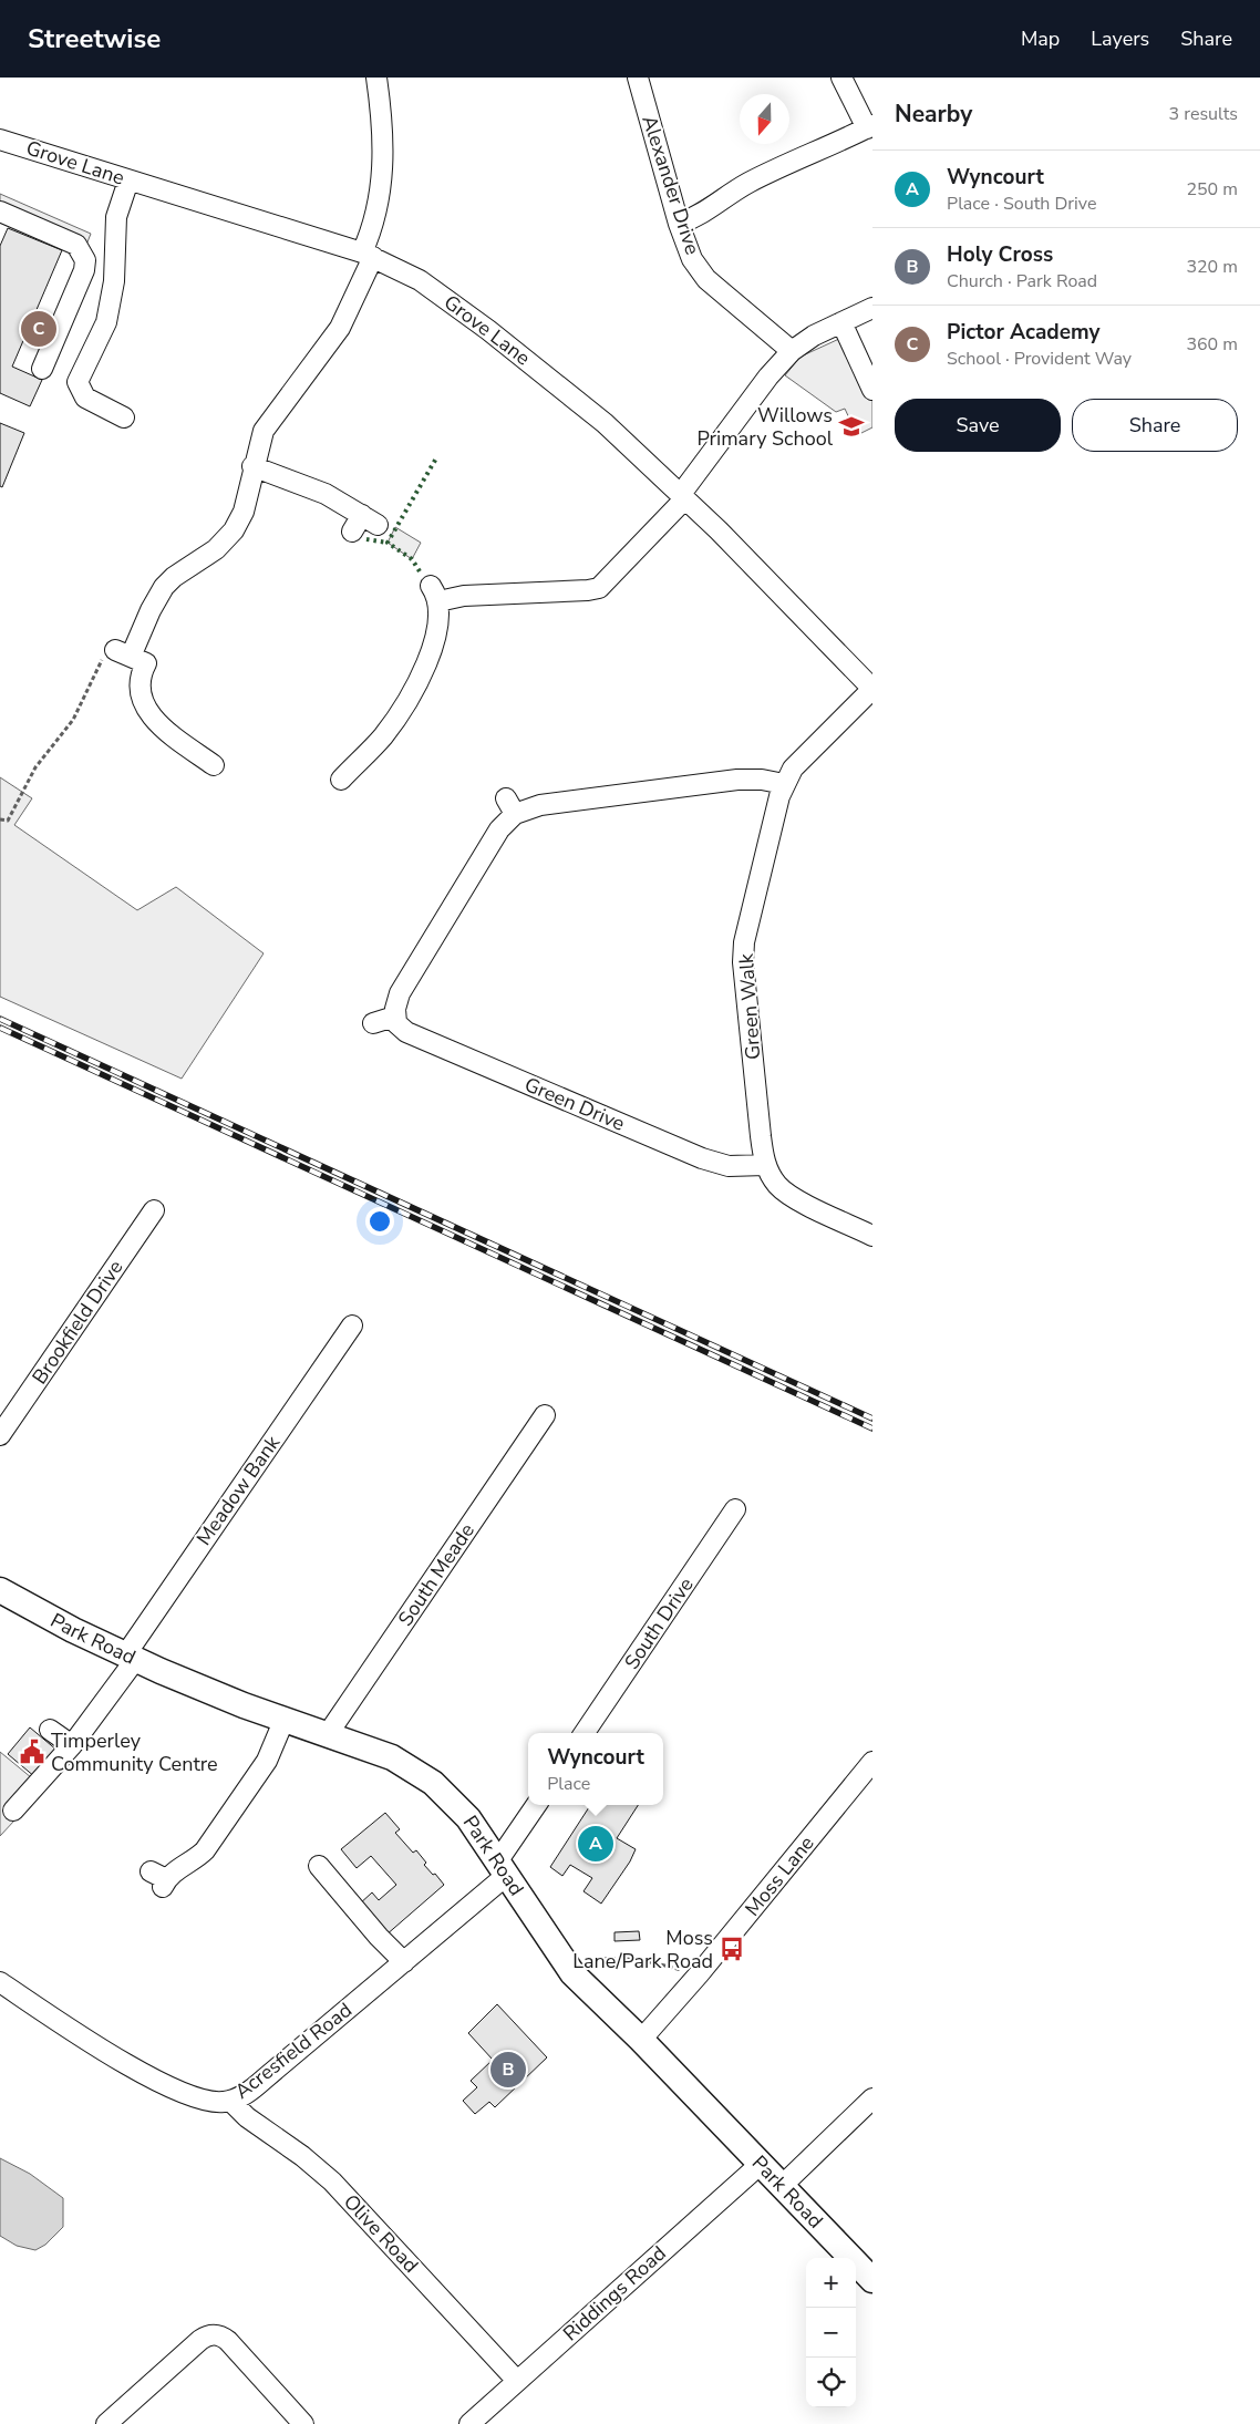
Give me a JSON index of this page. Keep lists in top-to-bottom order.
{
  "streets": {
    "main road": ["Park Road"],
    "street": [
      "Grove Lane",
      "Alexander Drive",
      "Green Walk",
      "Green Drive",
      "Brookfield Drive",
      "Meadow Bank",
      "South Meade",
      "South Drive",
      "Moss Lane",
      "Acresfield Road",
      "Olive Road",
      "Riddings Road"
    ]
  },
  "crossings": [
    ["Grove Lane", "Green Walk"],
    ["Green Walk", "Green Drive"],
    ["Meadow Bank", "Park Road"],
    ["South Meade", "Park Road"],
    ["Park Road", "Moss Lane"],
    ["Park Road", "Acresfield Road"],
    ["Park Road", "Riddings Road"],
    ["Acresfield Road", "Olive Road"],
    ["Olive Road", "Riddings Road"]
  ],
  "places": {
    "school or university": ["Willows Primary School"],
    "public building": ["Timperley Community Centre"],
    "bus stop": ["Moss Lane/Park Road"]
  },
  "north": "bottom",
  "page": {
    "header": "Streetwise",
    "nav": ["Map", "Layers", "Share"],
    "heading": ["Nearby", "3 results"],
    "list": [
      {
        "mark": "A",
        "name": "Wyncourt",
        "note": "Place · South Drive",
        "value": "250 m"
      },
      {
        "mark": "B",
        "name": "Holy Cross",
        "note": "Church · Park Road",
        "value": "320 m"
      },
      {
        "mark": "C",
        "name": "Pictor Academy",
        "note": "School · Provident Way",
        "value": "360 m"
      }
    ],
    "pins": ["C", "A", "B"],
    "buttons": ["Save", "Share"],
    "popup": ["Wyncourt", "Place"],
    "map_buttons": ["+", "−"]
  }
}
